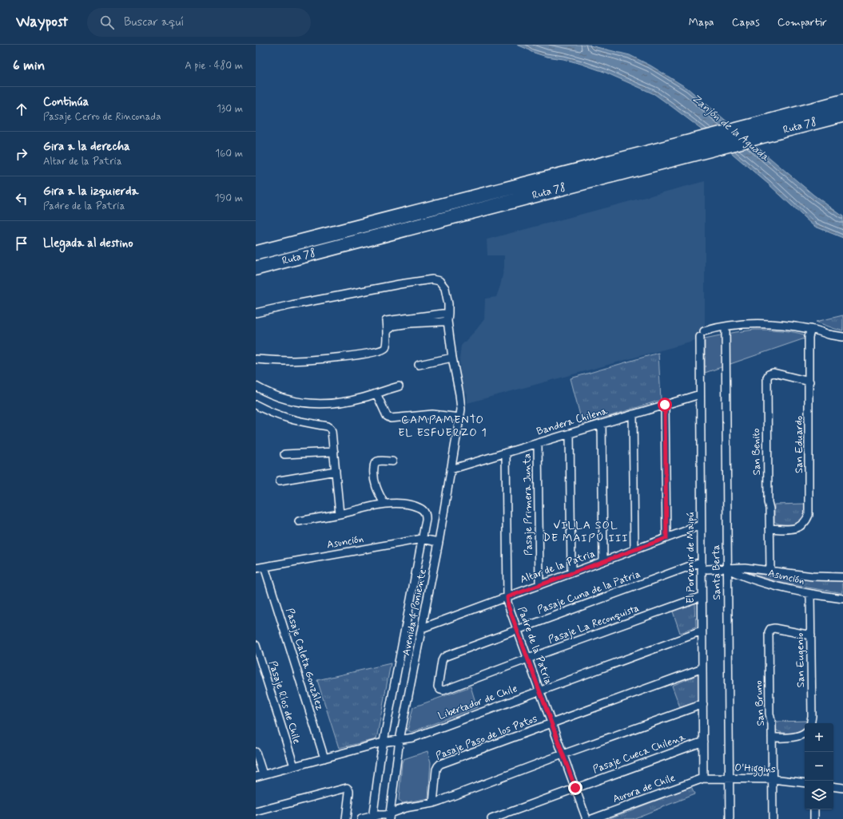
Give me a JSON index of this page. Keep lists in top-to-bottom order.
{
  "streets": {
    "highway": ["Ruta 78"],
    "street": [
      "Bandera Chilena",
      "San Eduardo",
      "San Benito",
      "Pasaje Primera Junta",
      "Asunción",
      "El Porvenir de Maipú",
      "Altar de la Patria",
      "Santa Berta",
      "Pasaje Cuna de la Patria",
      "Avenida 4 Poniente",
      "Pasaje La Reconquista",
      "Padre de la Patria",
      "Pasaje Caleta González",
      "San Eugenio",
      "Pasaje Ríos de Chile",
      "Libertador de Chile",
      "San Bruno",
      "Pasaje Paso de los Patos",
      "Pasaje Cueca Chilena",
      "O'Higgins",
      "Aurora de Chile"
    ]
  },
  "crossings": [
    ["Bandera Chilena", "Pasaje Primera Junta"],
    ["Bandera Chilena", "El Porvenir de Maipú"],
    ["Bandera Chilena", "Avenida 4 Poniente"],
    ["Bandera Chilena", "Padre de la Patria"],
    ["San Eduardo", "San Benito"],
    ["San Benito", "Asunción"],
    ["Pasaje Primera Junta", "Altar de la Patria"],
    ["Asunción", "Santa Berta"],
    ["Asunción", "Avenida 4 Poniente"],
    ["Asunción", "Pasaje Caleta González"],
    ["Asunción", "San Eugenio"],
    ["El Porvenir de Maipú", "Altar de la Patria"],
    ["El Porvenir de Maipú", "Santa Berta"],
    ["El Porvenir de Maipú", "Pasaje Cuna de la Patria"],
    ["El Porvenir de Maipú", "Pasaje La Reconquista"],
    ["El Porvenir de Maipú", "Libertador de Chile"],
    ["El Porvenir de Maipú", "Pasaje Paso de los Patos"],
    ["El Porvenir de Maipú", "Pasaje Cueca Chilena"],
    ["El Porvenir de Maipú", "O'Higgins"],
    ["El Porvenir de Maipú", "Aurora de Chile"],
    ["Altar de la Patria", "Avenida 4 Poniente"],
    ["Altar de la Patria", "Padre de la Patria"],
    ["Santa Berta", "O'Higgins"],
    ["Pasaje Cuna de la Patria", "Pasaje La Reconquista"],
    ["Pasaje Cuna de la Patria", "Padre de la Patria"],
    ["Avenida 4 Poniente", "Libertador de Chile"],
    ["Pasaje La Reconquista", "Padre de la Patria"],
    ["Padre de la Patria", "Libertador de Chile"],
    ["Padre de la Patria", "Pasaje Paso de los Patos"],
    ["Padre de la Patria", "Pasaje Cueca Chilena"],
    ["Pasaje Caleta González", "Libertador de Chile"],
    ["San Eugenio", "San Bruno"],
    ["Pasaje Ríos de Chile", "Libertador de Chile"],
    ["San Bruno", "O'Higgins"],
    ["O'Higgins", "Aurora de Chile"]
  ],
  "districts": ["CAMPAMENTO EL ESFUERZO 1", "VILLA SOL DE MAIPÚ III"],
  "water": ["Zanjón de la Aguada"],
  "page": {
    "header": "Waypost",
    "search": "Buscar aquí",
    "nav": ["Mapa", "Capas", "Compartir"],
    "heading": ["6 min", "A pie · 480 m"],
    "list": [
      ["Continúa", "Pasaje Cerro de Rinconada", "130 m"],
      ["Gira a la derecha", "Altar de la Patria", "160 m"],
      ["Gira a la izquierda", "Padre de la Patria", "190 m"],
      "Llegada al destino"
    ],
    "map_buttons": ["+", "−"]
  }
}
